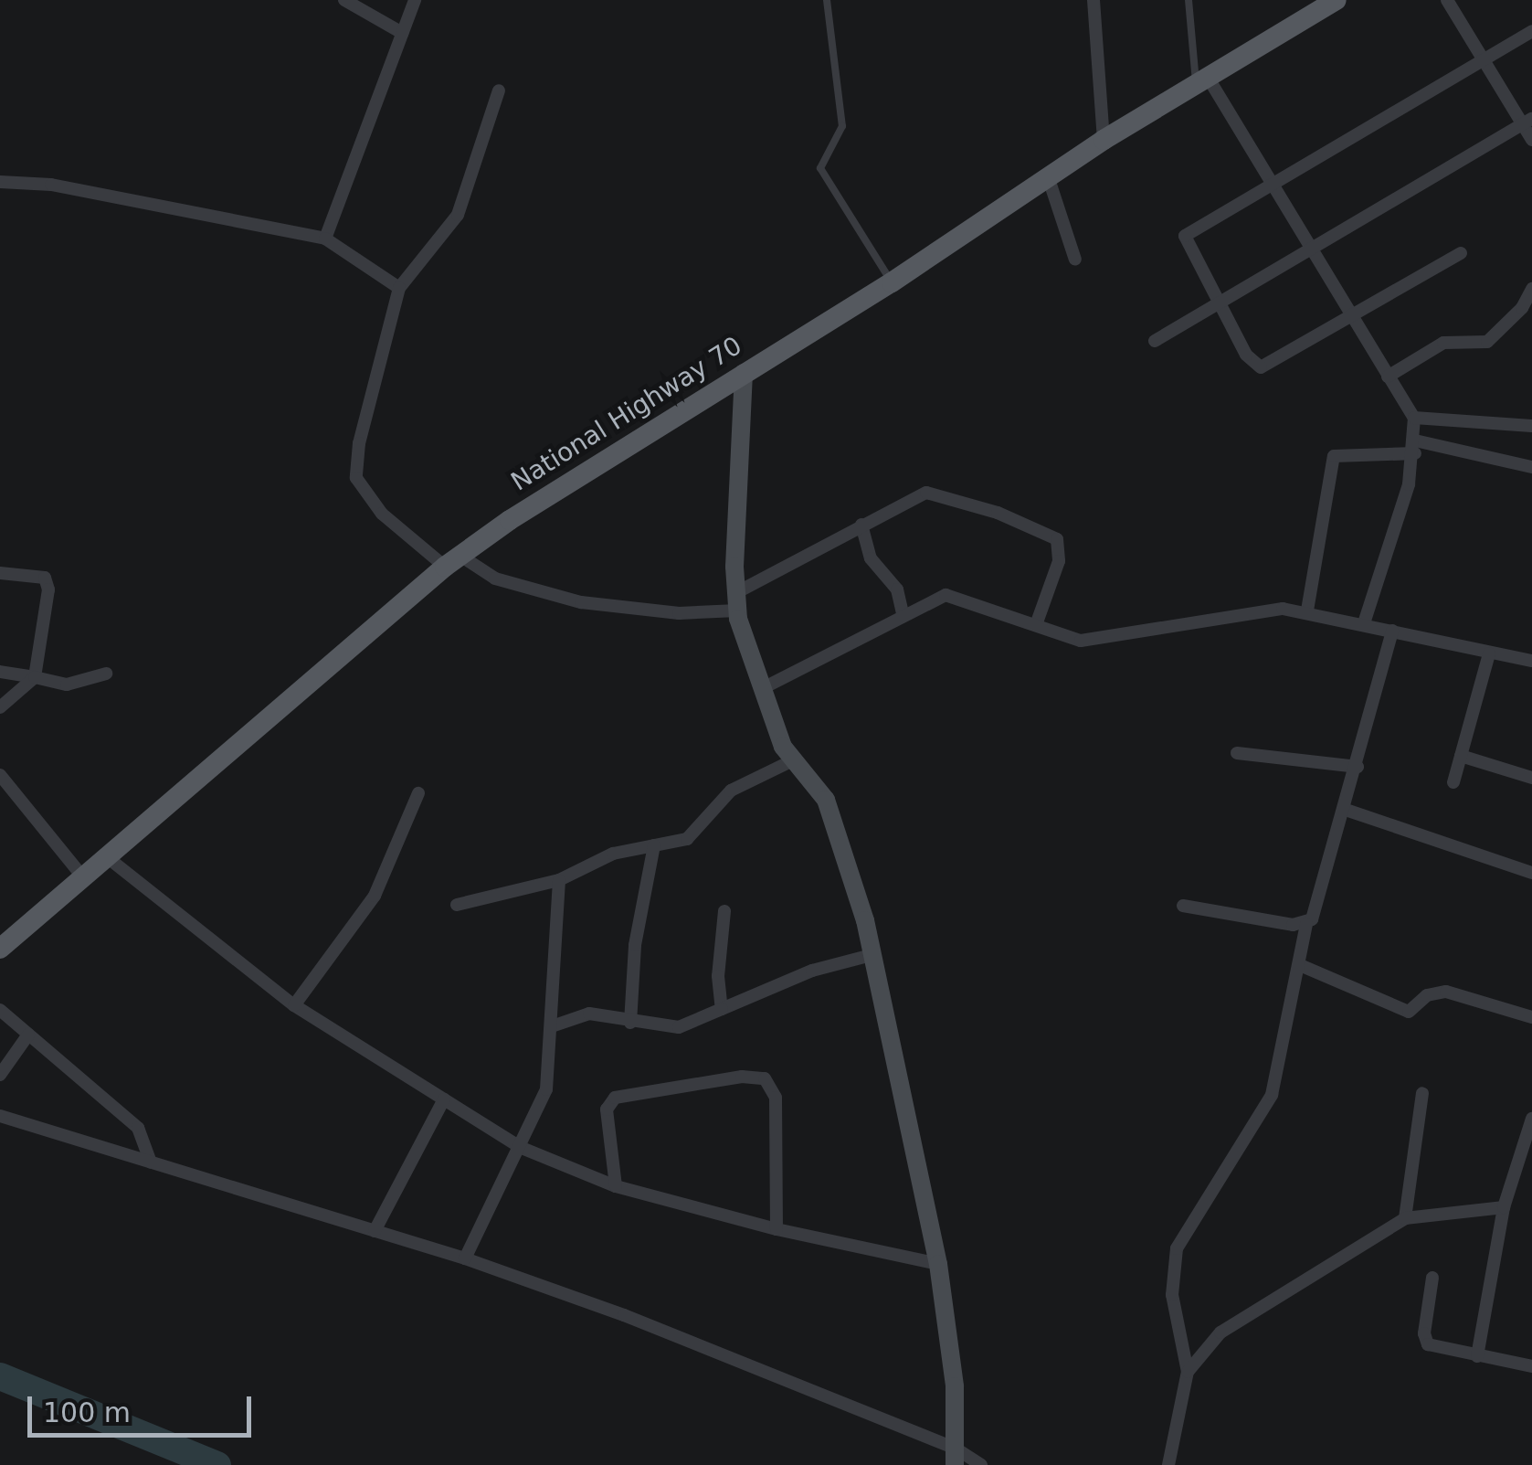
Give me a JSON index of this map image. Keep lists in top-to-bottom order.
{
  "streets": {
    "main road": ["National Highway 70"]
  },
  "scale_bar": "100 m"
}
